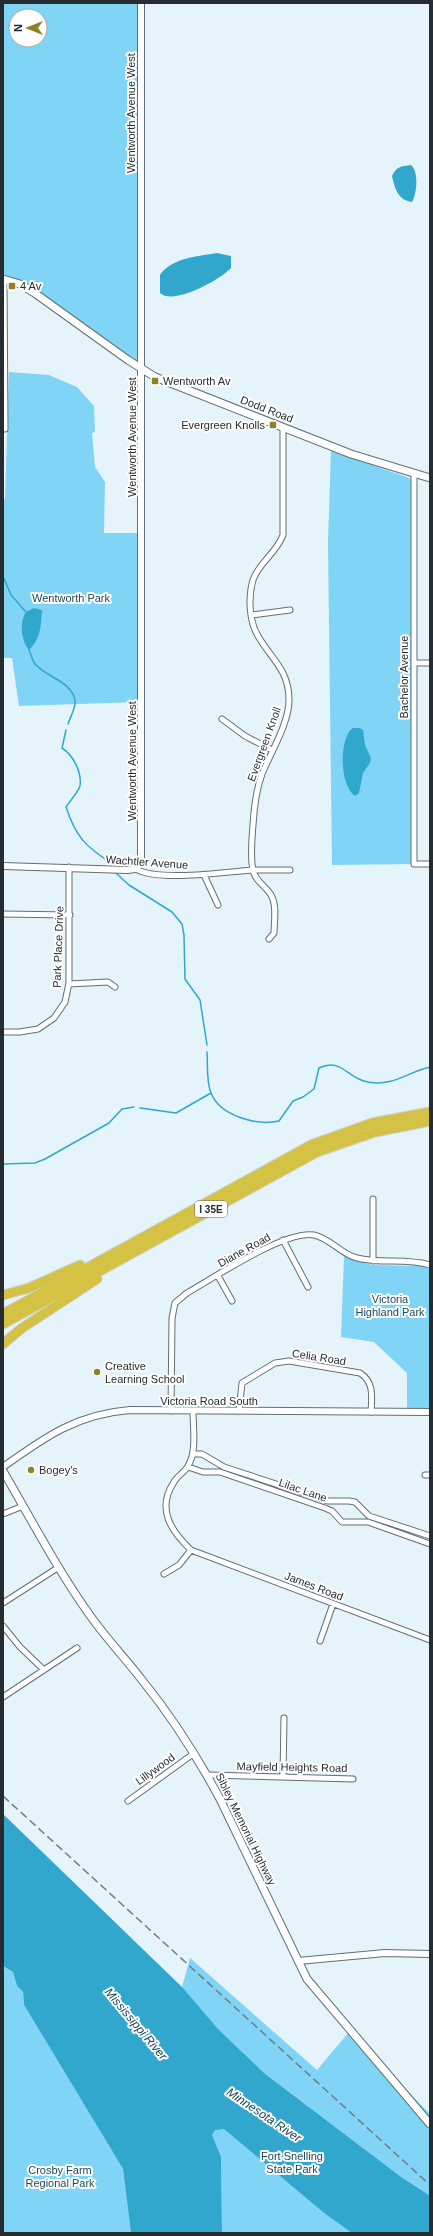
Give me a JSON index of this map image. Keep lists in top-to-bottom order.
{
  "streets": {
    "highway": ["I 35E"],
    "main road": ["Dodd Road", "Sibley Memorial Highway"],
    "street": [
      "Wentworth Avenue West",
      "Bachelor Avenue",
      "Evergreen Knoll",
      "Wachtler Avenue",
      "Park Place Drive",
      "Diane Road",
      "Celia Road",
      "Victoria Road South",
      "Lilac Lane",
      "James Road",
      "Mayfield Heights Road",
      "Lillywood"
    ]
  },
  "crossings": [
    ["Wentworth Avenue West", "Dodd Road"],
    ["Wentworth Avenue West", "Wachtler Avenue"],
    ["Dodd Road", "Bachelor Avenue"],
    ["Dodd Road", "Evergreen Knoll"],
    ["Evergreen Knoll", "Wachtler Avenue"],
    ["Wachtler Avenue", "Park Place Drive"],
    ["Diane Road", "Victoria Road South"],
    ["Celia Road", "Victoria Road South"],
    ["Mayfield Heights Road", "Sibley Memorial Highway"],
    ["Lillywood", "Sibley Memorial Highway"]
  ],
  "water": ["Mississippi River", "Minnesota River"],
  "parks": [
    "Wentworth Park",
    "Victoria Highland Park",
    "Fort Snelling State Park",
    "Crosby Farm Regional Park"
  ],
  "places": {
    "transit": ["4 Av", "Wentworth Av", "Evergreen Knolls"],
    "other": ["Creative Learning School", "Bogey's"]
  },
  "north": "left"
}
